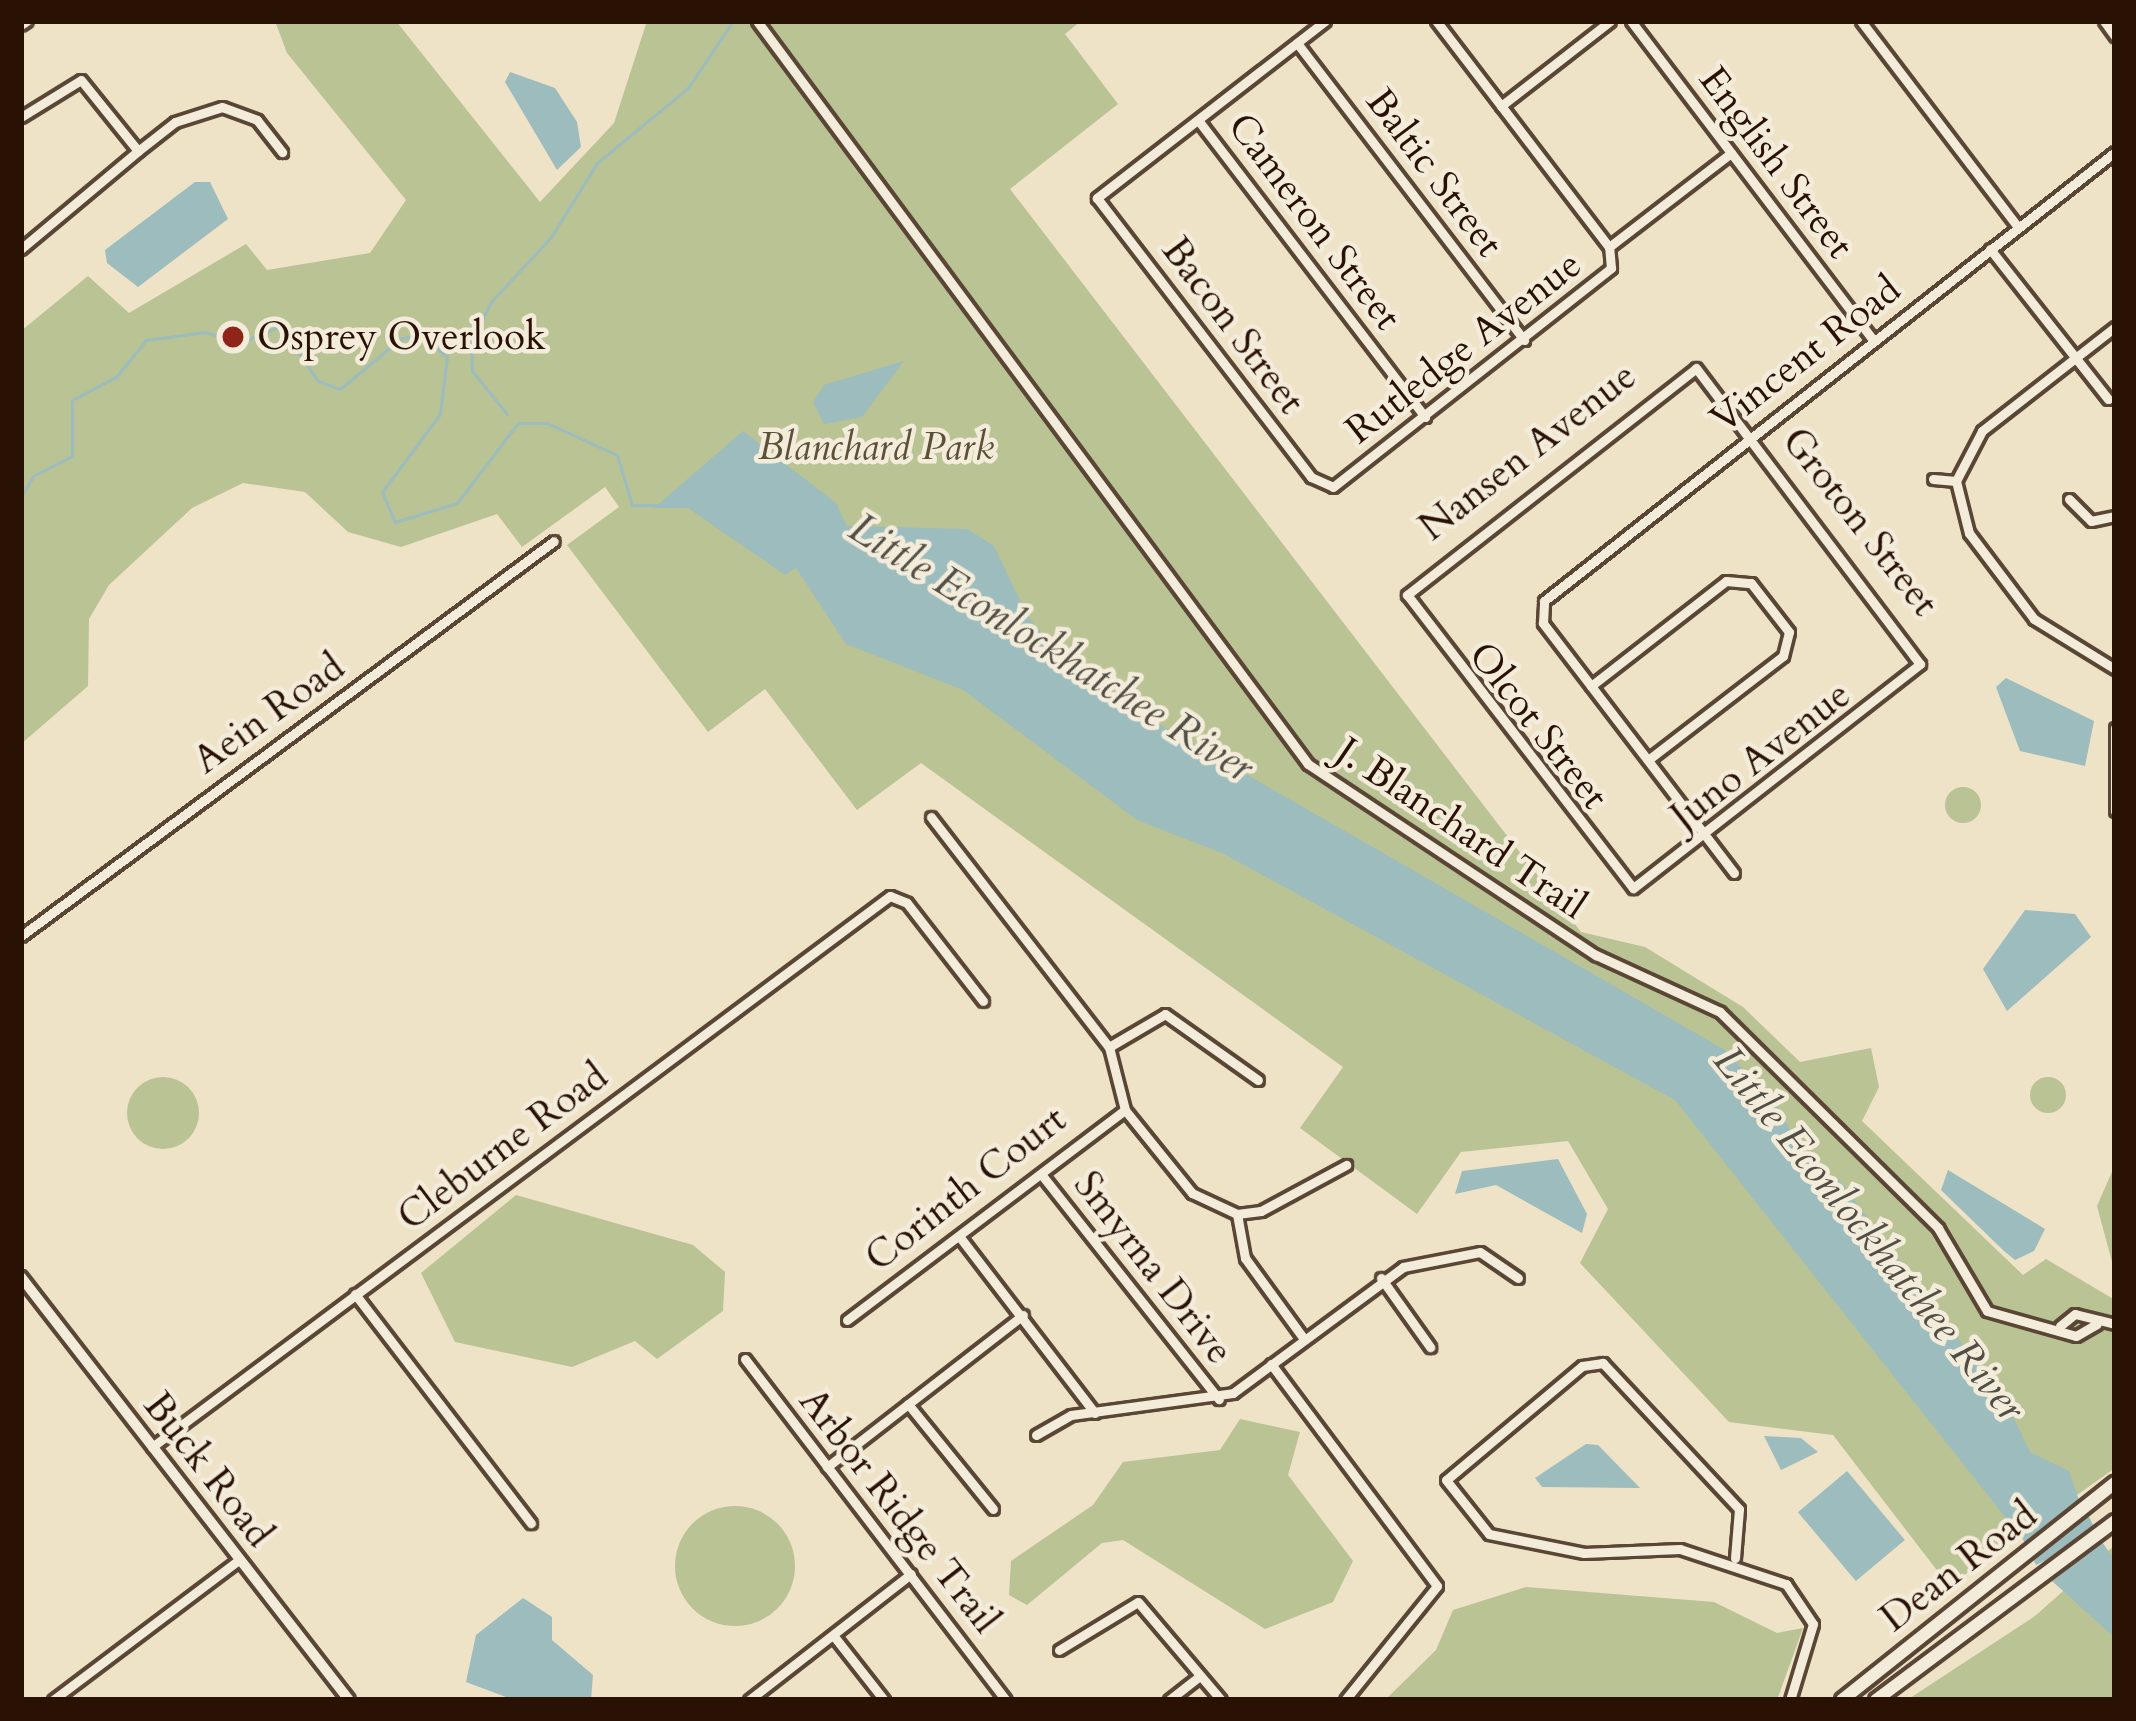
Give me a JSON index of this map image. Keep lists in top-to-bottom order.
{
  "streets": {
    "main road": ["Dean Road"],
    "street": [
      "English Street",
      "Baltic Street",
      "Cameron Street",
      "Bacon Street",
      "Rutledge Avenue",
      "Vincent Road",
      "Nansen Avenue",
      "Groton Street",
      "Aein Road",
      "Olcot Street",
      "Juno Avenue",
      "J. Blanchard Trail",
      "Cleburne Road",
      "Corinth Court",
      "Smyrna Drive",
      "Buck Road",
      "Arbor Ridge Trail"
    ]
  },
  "crossings": [
    ["English Street", "Rutledge Avenue"],
    ["English Street", "Vincent Road"],
    ["Baltic Street", "Rutledge Avenue"],
    ["Cameron Street", "Bacon Street"],
    ["Cameron Street", "Rutledge Avenue"],
    ["Bacon Street", "Rutledge Avenue"],
    ["Vincent Road", "Groton Street"],
    ["Nansen Avenue", "Groton Street"],
    ["Nansen Avenue", "Olcot Street"],
    ["Groton Street", "Juno Avenue"],
    ["Olcot Street", "Juno Avenue"],
    ["Cleburne Road", "Buck Road"],
    ["Corinth Court", "Smyrna Drive"]
  ],
  "water": ["Little Econlockhatchee River"],
  "parks": ["Blanchard Park"],
  "places": ["Osprey Overlook"]
}
